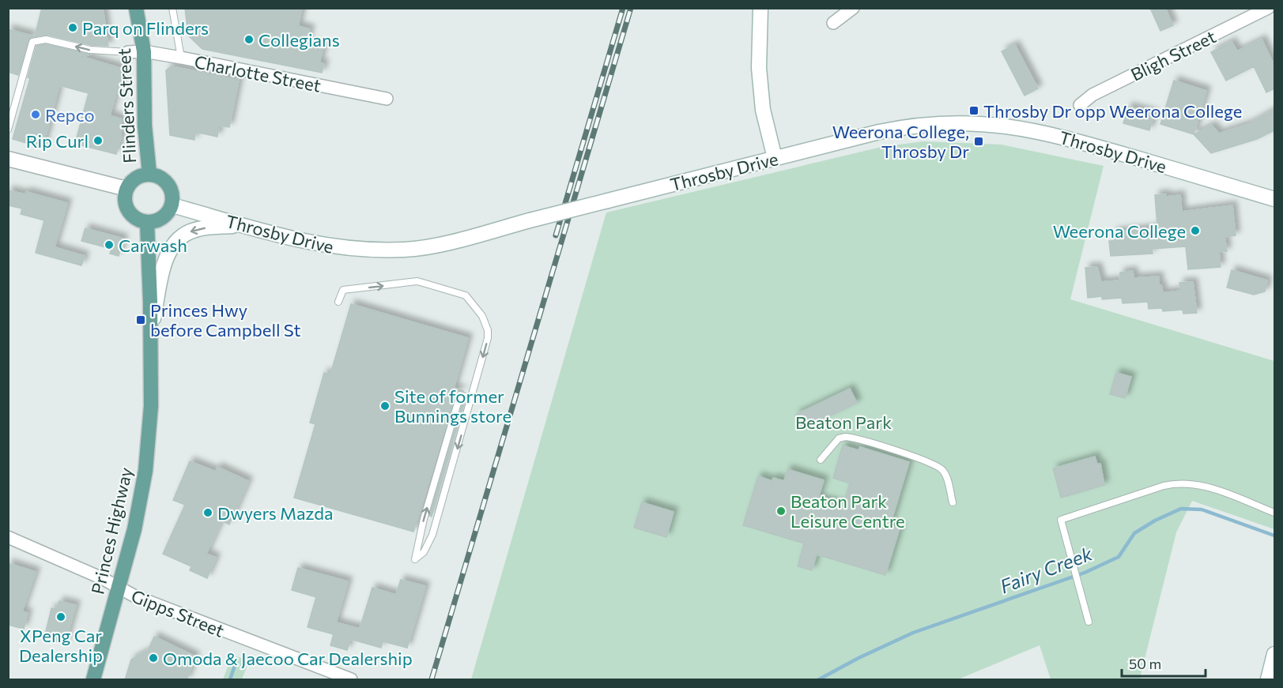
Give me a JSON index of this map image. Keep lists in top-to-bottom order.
{
  "streets": {
    "main road": ["Flinders Street", "Throsby Drive", "Princes Highway"],
    "street": ["Bligh Street", "Charlotte Street", "Gipps Street"]
  },
  "crossings": [
    ["Charlotte Street", "Flinders Street"],
    ["Flinders Street", "Throsby Drive"],
    ["Flinders Street", "Princes Highway"],
    ["Throsby Drive", "Princes Highway"],
    ["Princes Highway", "Gipps Street"]
  ],
  "water": ["Fairy Creek"],
  "parks": ["Beaton Park"],
  "places": {
    "other": [
      "Parq on Flinders",
      "Collegians",
      "Repco",
      "Rip Curl",
      "Weerona College",
      "Carwash",
      "Site of former Bunnings store",
      "Beaton Park Leisure Centre",
      "Dwyers Mazda",
      "XPeng Car Dealership",
      "Omoda & Jaecoo Car Dealership"
    ],
    "transit": ["Throsby Dr opp Weerona College", "Weerona College, Throsby Dr", "Princes Hwy before Campbell St"]
  },
  "scale_bar": "50 m"
}
